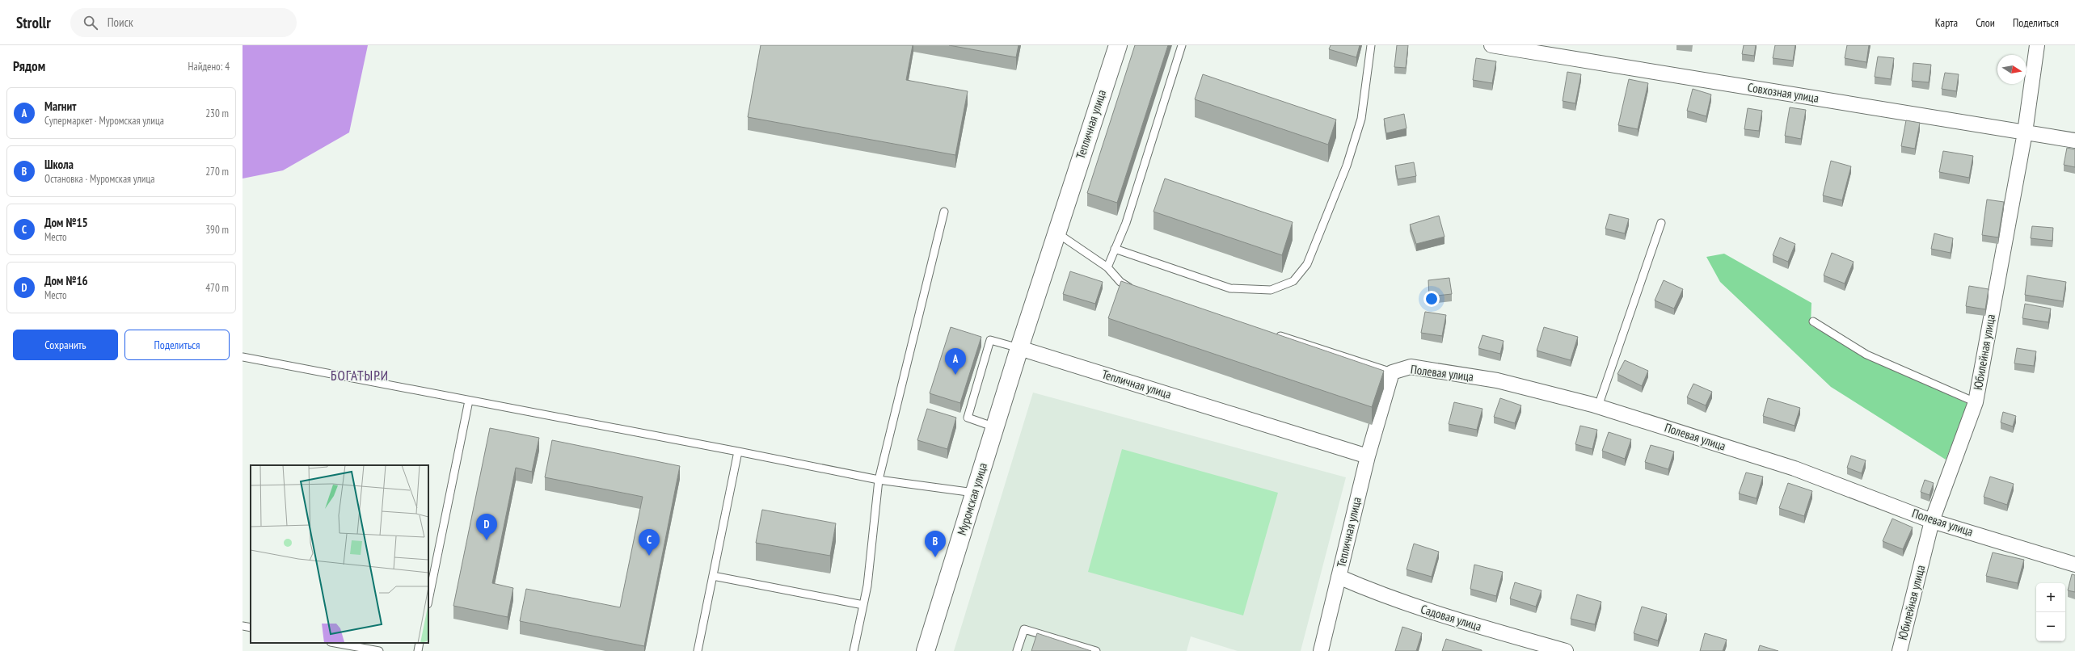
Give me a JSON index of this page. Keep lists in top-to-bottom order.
{
  "streets": {
    "street": [
      "Совхозная улица",
      "Тепличная улица",
      "Юбилейная улица",
      "Полевая улица",
      "Муромская улица",
      "Садовая улица"
    ]
  },
  "crossings": [
    ["Совхозная улица", "Юбилейная улица"],
    ["Тепличная улица", "Муромская улица"],
    ["Тепличная улица", "Садовая улица"],
    ["Юбилейная улица", "Полевая улица"]
  ],
  "districts": ["БОГАТЫРИ"],
  "north": "right",
  "page": {
    "header": "Strollr",
    "search": "Поиск",
    "nav": ["Карта", "Слои", "Поделиться"],
    "heading": ["Рядом", "Найдено: 4"],
    "list": [
      {
        "mark": "A",
        "name": "Магнит",
        "note": "Супермаркет · Муромская улица",
        "value": "230 m"
      },
      {
        "mark": "B",
        "name": "Школа",
        "note": "Остановка · Муромская улица",
        "value": "270 m"
      },
      {
        "mark": "C",
        "name": "Дом №15",
        "note": "Место",
        "value": "390 m"
      },
      {
        "mark": "D",
        "name": "Дом №16",
        "note": "Место",
        "value": "470 m"
      }
    ],
    "buttons": ["Сохранить", "Поделиться"],
    "pins": [
      "A",
      "D",
      "C",
      "B"
    ],
    "map_buttons": ["+", "−"]
  }
}
